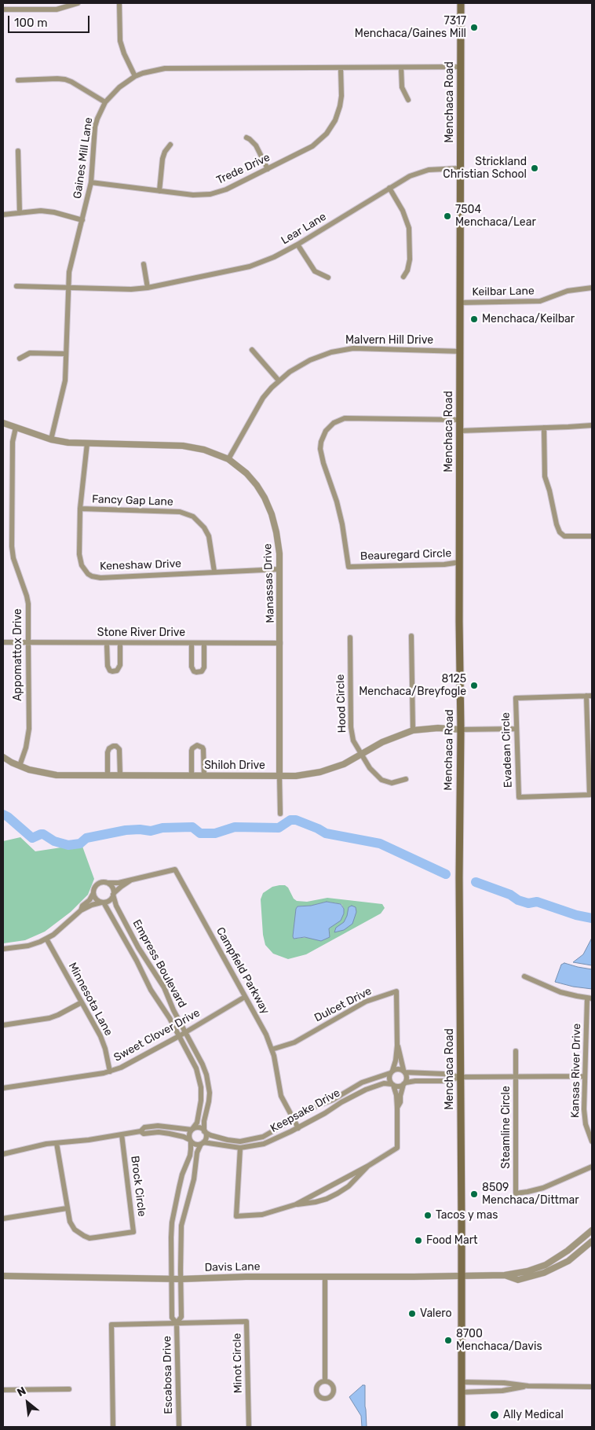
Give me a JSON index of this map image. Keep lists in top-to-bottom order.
{
  "streets": {
    "main road": ["Menchaca Road"],
    "street": [
      "Gaines Mill Lane",
      "Trede Drive",
      "Lear Lane",
      "Keilbar Lane",
      "Malvern Hill Drive",
      "Fancy Gap Lane",
      "Beauregard Circle",
      "Keneshaw Drive",
      "Manassas Drive",
      "Stone River Drive",
      "Appomattox Drive",
      "Hood Circle",
      "Evadean Circle",
      "Shiloh Drive",
      "Empress Boulevard",
      "Campfield Parkway",
      "Minnesota Lane",
      "Dulcet Drive",
      "Sweet Clover Drive",
      "Kansas River Drive",
      "Keepsake Drive",
      "Steamline Circle",
      "Brock Circle",
      "Davis Lane",
      "Minot Circle",
      "Escabosa Drive"
    ]
  },
  "crossings": [
    ["Menchaca Road", "Gaines Mill Lane"],
    ["Menchaca Road", "Lear Lane"],
    ["Menchaca Road", "Keilbar Lane"],
    ["Menchaca Road", "Malvern Hill Drive"],
    ["Menchaca Road", "Beauregard Circle"],
    ["Menchaca Road", "Shiloh Drive"],
    ["Menchaca Road", "Davis Lane"],
    ["Gaines Mill Lane", "Trede Drive"],
    ["Gaines Mill Lane", "Lear Lane"],
    ["Gaines Mill Lane", "Manassas Drive"],
    ["Malvern Hill Drive", "Manassas Drive"],
    ["Fancy Gap Lane", "Keneshaw Drive"],
    ["Keneshaw Drive", "Manassas Drive"],
    ["Manassas Drive", "Stone River Drive"],
    ["Manassas Drive", "Appomattox Drive"],
    ["Manassas Drive", "Shiloh Drive"],
    ["Stone River Drive", "Appomattox Drive"],
    ["Appomattox Drive", "Shiloh Drive"],
    ["Hood Circle", "Shiloh Drive"],
    ["Empress Boulevard", "Campfield Parkway"],
    ["Empress Boulevard", "Sweet Clover Drive"],
    ["Empress Boulevard", "Keepsake Drive"],
    ["Campfield Parkway", "Dulcet Drive"],
    ["Campfield Parkway", "Sweet Clover Drive"],
    ["Campfield Parkway", "Keepsake Drive"],
    ["Minnesota Lane", "Sweet Clover Drive"],
    ["Dulcet Drive", "Keepsake Drive"],
    ["Davis Lane", "Escabosa Drive"],
    ["Minot Circle", "Escabosa Drive"]
  ],
  "places": [
    "7317 Menchaca/Gaines Mill",
    "Strickland Christian School",
    "7504 Menchaca/Lear",
    "Menchaca/Keilbar",
    "8125 Menchaca/Breyfogle",
    "8509 Menchaca/Dittmar",
    "Tacos y mas",
    "Food Mart",
    "Valero",
    "8700 Menchaca/Davis",
    "Ally Medical"
  ],
  "scale_bar": "100 m",
  "north": "top left"
}
